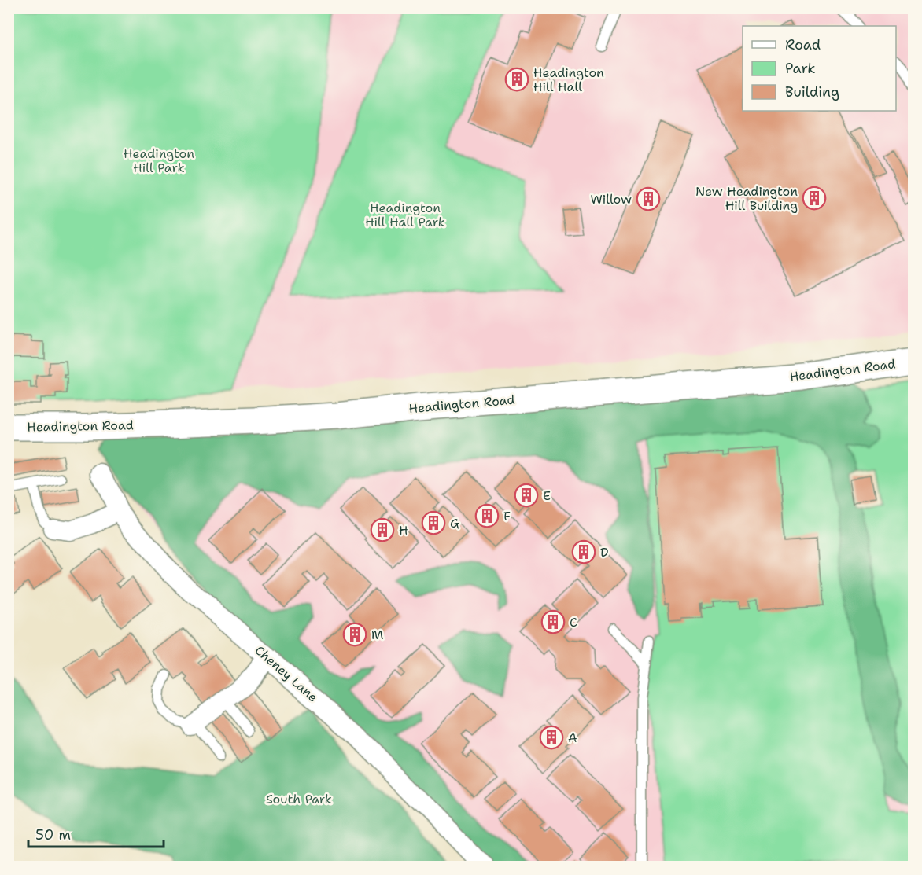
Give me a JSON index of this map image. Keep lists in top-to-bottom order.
{
  "streets": {
    "main road": ["Headington Road"],
    "street": ["Cheney Lane"]
  },
  "parks": ["Headington Hill Park", "Headington Hill Hall Park", "South Park"],
  "places": {
    "building": [
      "Headington Hill Hall",
      "New Headington Hill Building",
      "Willow",
      "E",
      "F",
      "G",
      "H",
      "D",
      "C",
      "M",
      "A"
    ]
  },
  "legend": ["Road", "Park", "Building"],
  "scale_bar": "50 m"
}
